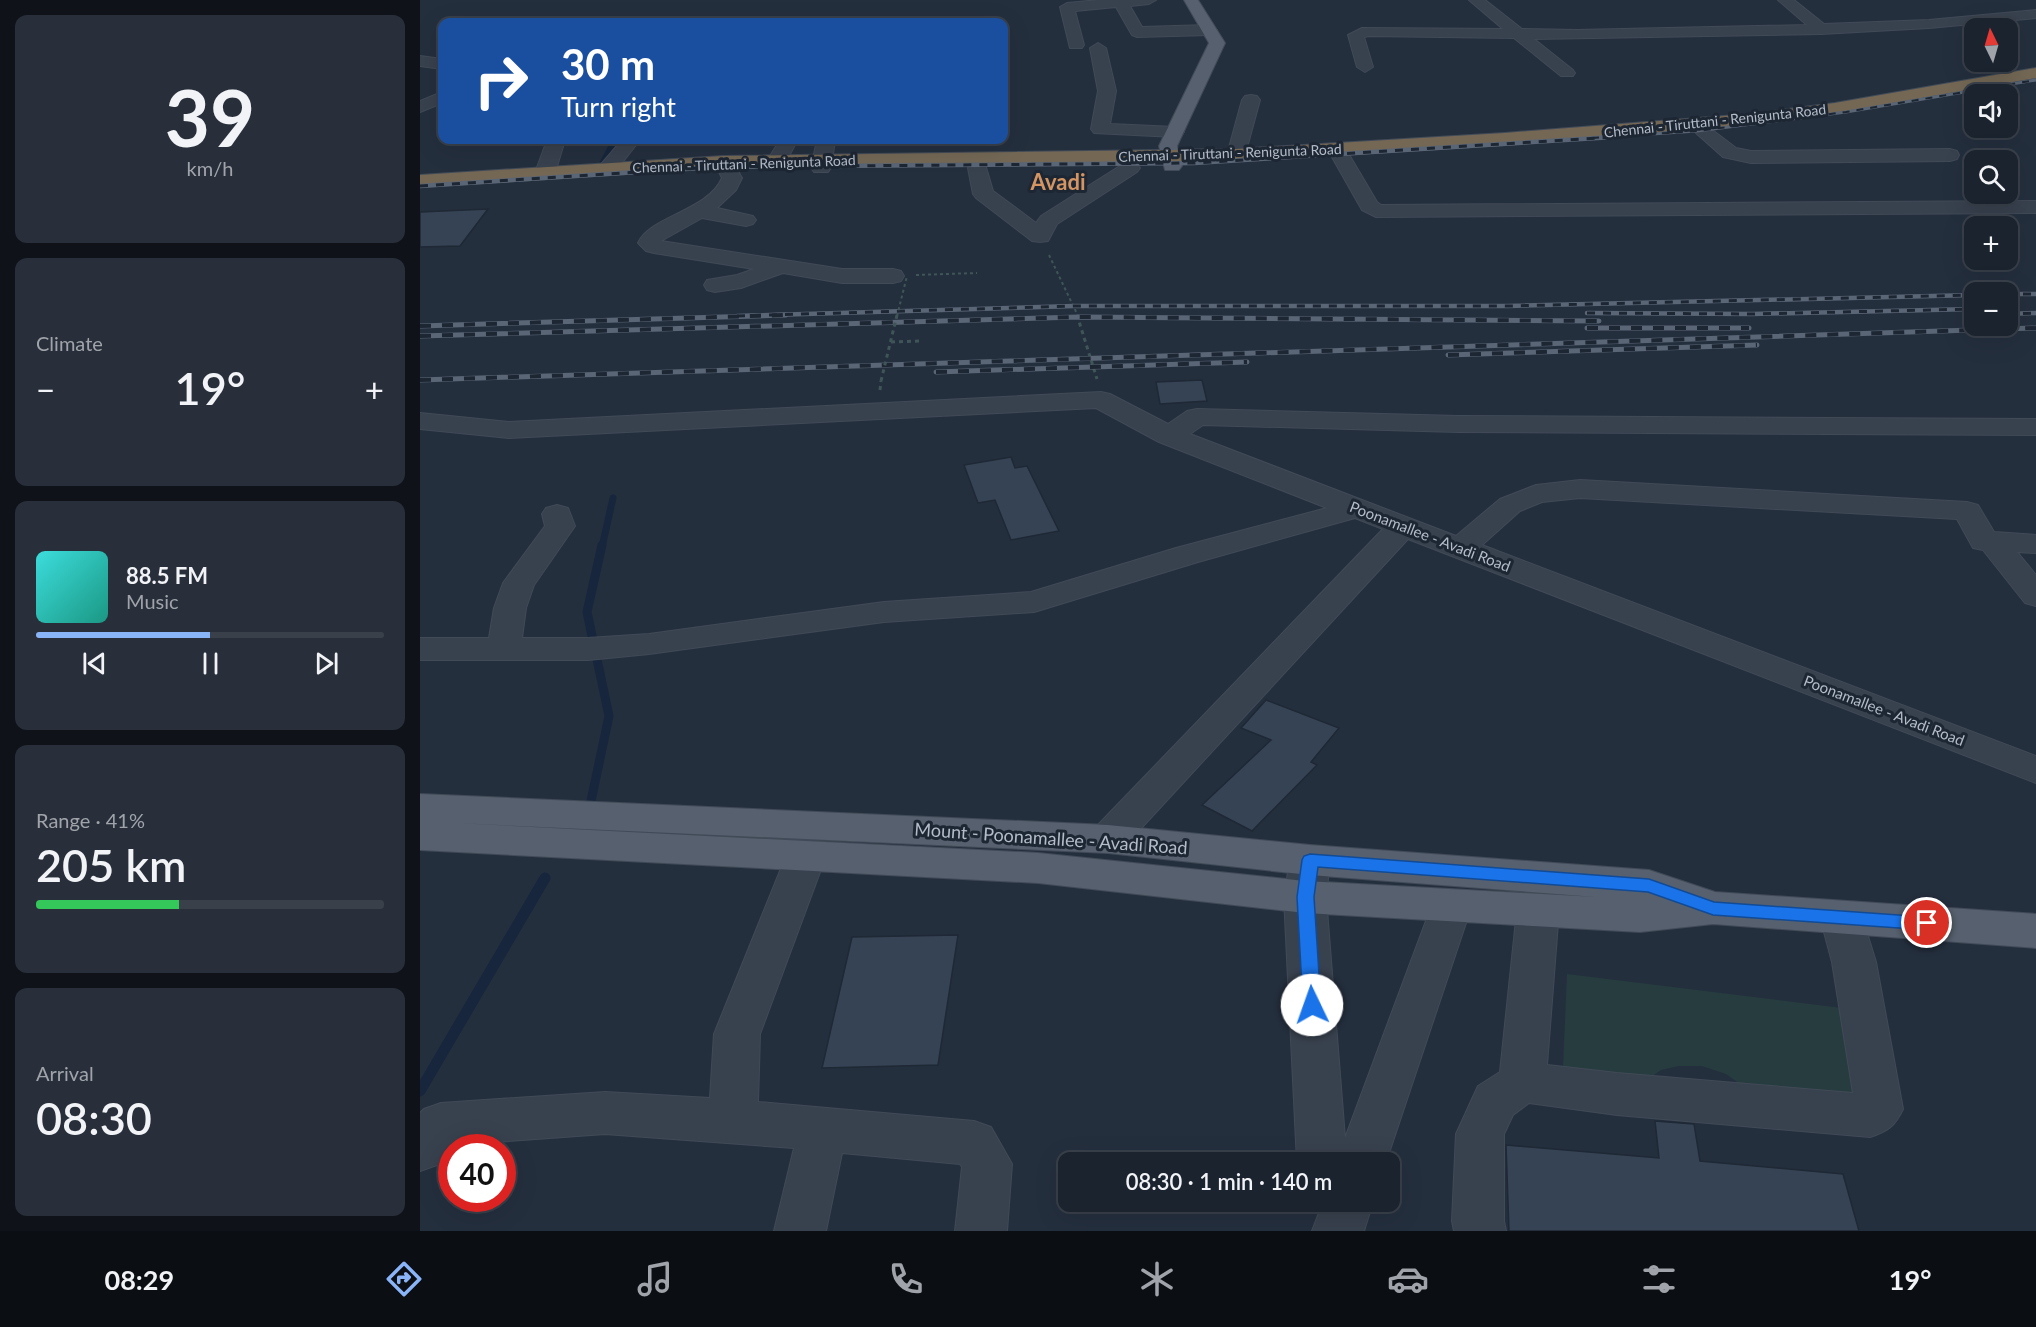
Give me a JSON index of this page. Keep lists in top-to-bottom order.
{
  "streets": {
    "highway": ["Chennai - Tiruttani - Renigunta Road"],
    "main road": ["Mount - Poonamallee - Avadi Road"],
    "street": ["Poonamallee - Avadi Road"]
  },
  "districts": ["Avadi"],
  "north": "top",
  "page": {
    "tile": [
      ["39", "km/h"],
      "Climate",
      ["Range · 41%", "205 km"],
      ["Arrival", "08:30"]
    ],
    "map_buttons": ["+", "−"],
    "turn": ["30 m", "Turn right"],
    "heat": ["−", "19°", "+"],
    "song": ["88.5 FM", "Music"],
    "limit": "40",
    "trip": "08:30 · 1 min · 140 m",
    "tabs": ["08:29", "19°"]
  }
}
